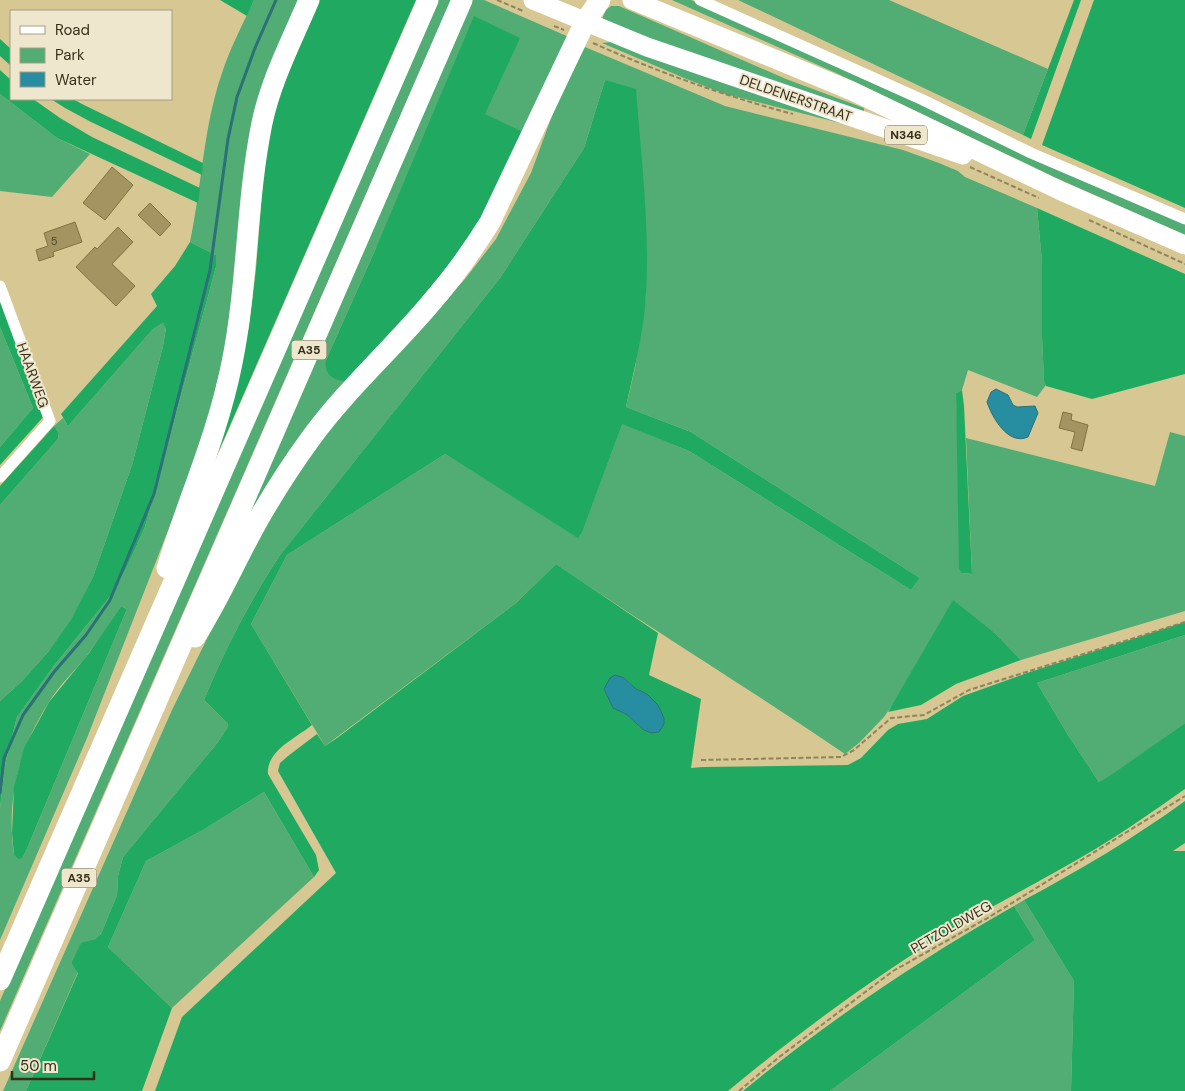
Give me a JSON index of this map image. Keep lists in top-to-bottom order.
{
  "streets": {
    "highway": ["A35"],
    "main road": ["DELDENERSTRAAT", "N346"],
    "street": ["HAARWEG"],
    "path": ["PETZOLDWEG"]
  },
  "crossings": [
    ["DELDENERSTRAAT", "A35"]
  ],
  "house_numbers": ["5"],
  "legend": ["Road", "Park", "Water"],
  "scale_bar": "50 m"
}
